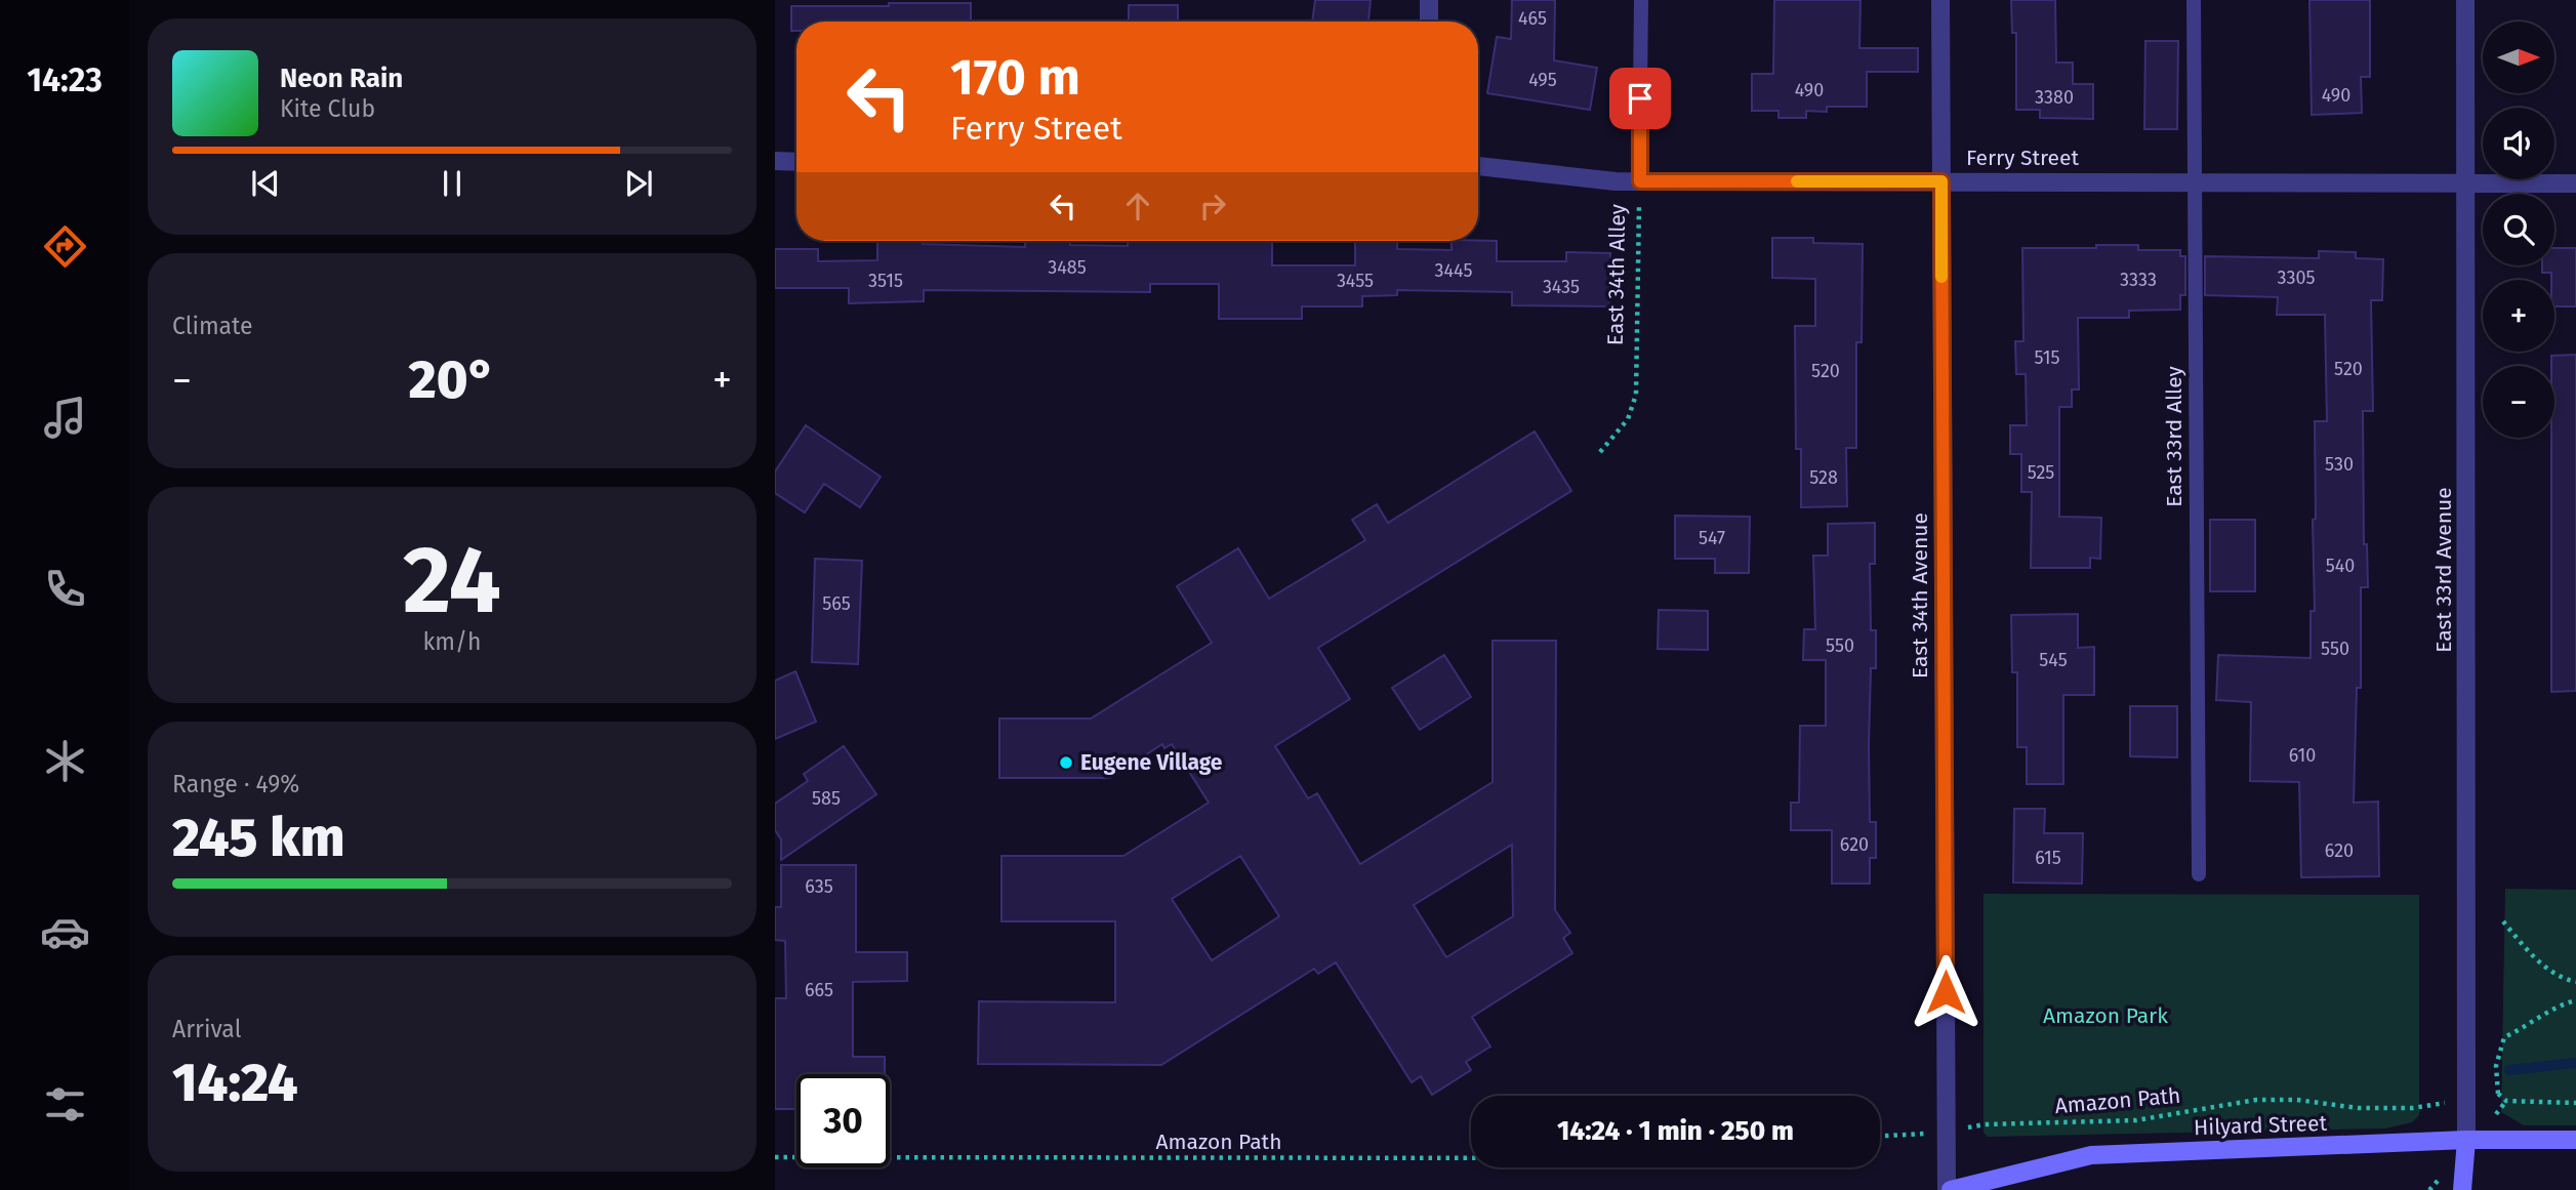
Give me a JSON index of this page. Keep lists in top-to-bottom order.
{
  "streets": {
    "main road": ["Hilyard Street"],
    "street": ["Ferry Street", "East 33rd Avenue", "East 34th Avenue"],
    "lane": ["East 34th Alley", "East 33rd Alley"],
    "path": ["Amazon Path"]
  },
  "crossings": [
    ["Ferry Street", "East 34th Alley"],
    ["Ferry Street", "East 33rd Alley"],
    ["Ferry Street", "East 33rd Avenue"],
    ["Ferry Street", "East 34th Avenue"],
    ["East 33rd Avenue", "Hilyard Street"],
    ["East 34th Avenue", "Amazon Path"],
    ["East 34th Avenue", "Hilyard Street"]
  ],
  "parks": ["Amazon Park"],
  "places": ["Eugene Village"],
  "house_numbers": [
    "465",
    "495",
    "490",
    "490",
    "3380",
    "3485",
    "3445",
    "3305",
    "3333",
    "3515",
    "3455",
    "3435",
    "515",
    "520",
    "520",
    "530",
    "525",
    "528",
    "547",
    "540",
    "565",
    "550",
    "550",
    "545",
    "610",
    "585",
    "620",
    "620",
    "615",
    "635",
    "665"
  ],
  "north": "right",
  "page": {
    "tabs": "14:23",
    "map_buttons": ["+", "−"],
    "turn": ["170 m", "Ferry Street"],
    "song": ["Neon Rain", "Kite Club"],
    "tile": [
      "Climate",
      ["24", "km/h"],
      ["Range · 49%", "245 km"],
      ["Arrival", "14:24"]
    ],
    "heat": ["−", "20°", "+"],
    "limit": "30",
    "trip": "14:24 · 1 min · 250 m"
  }
}
